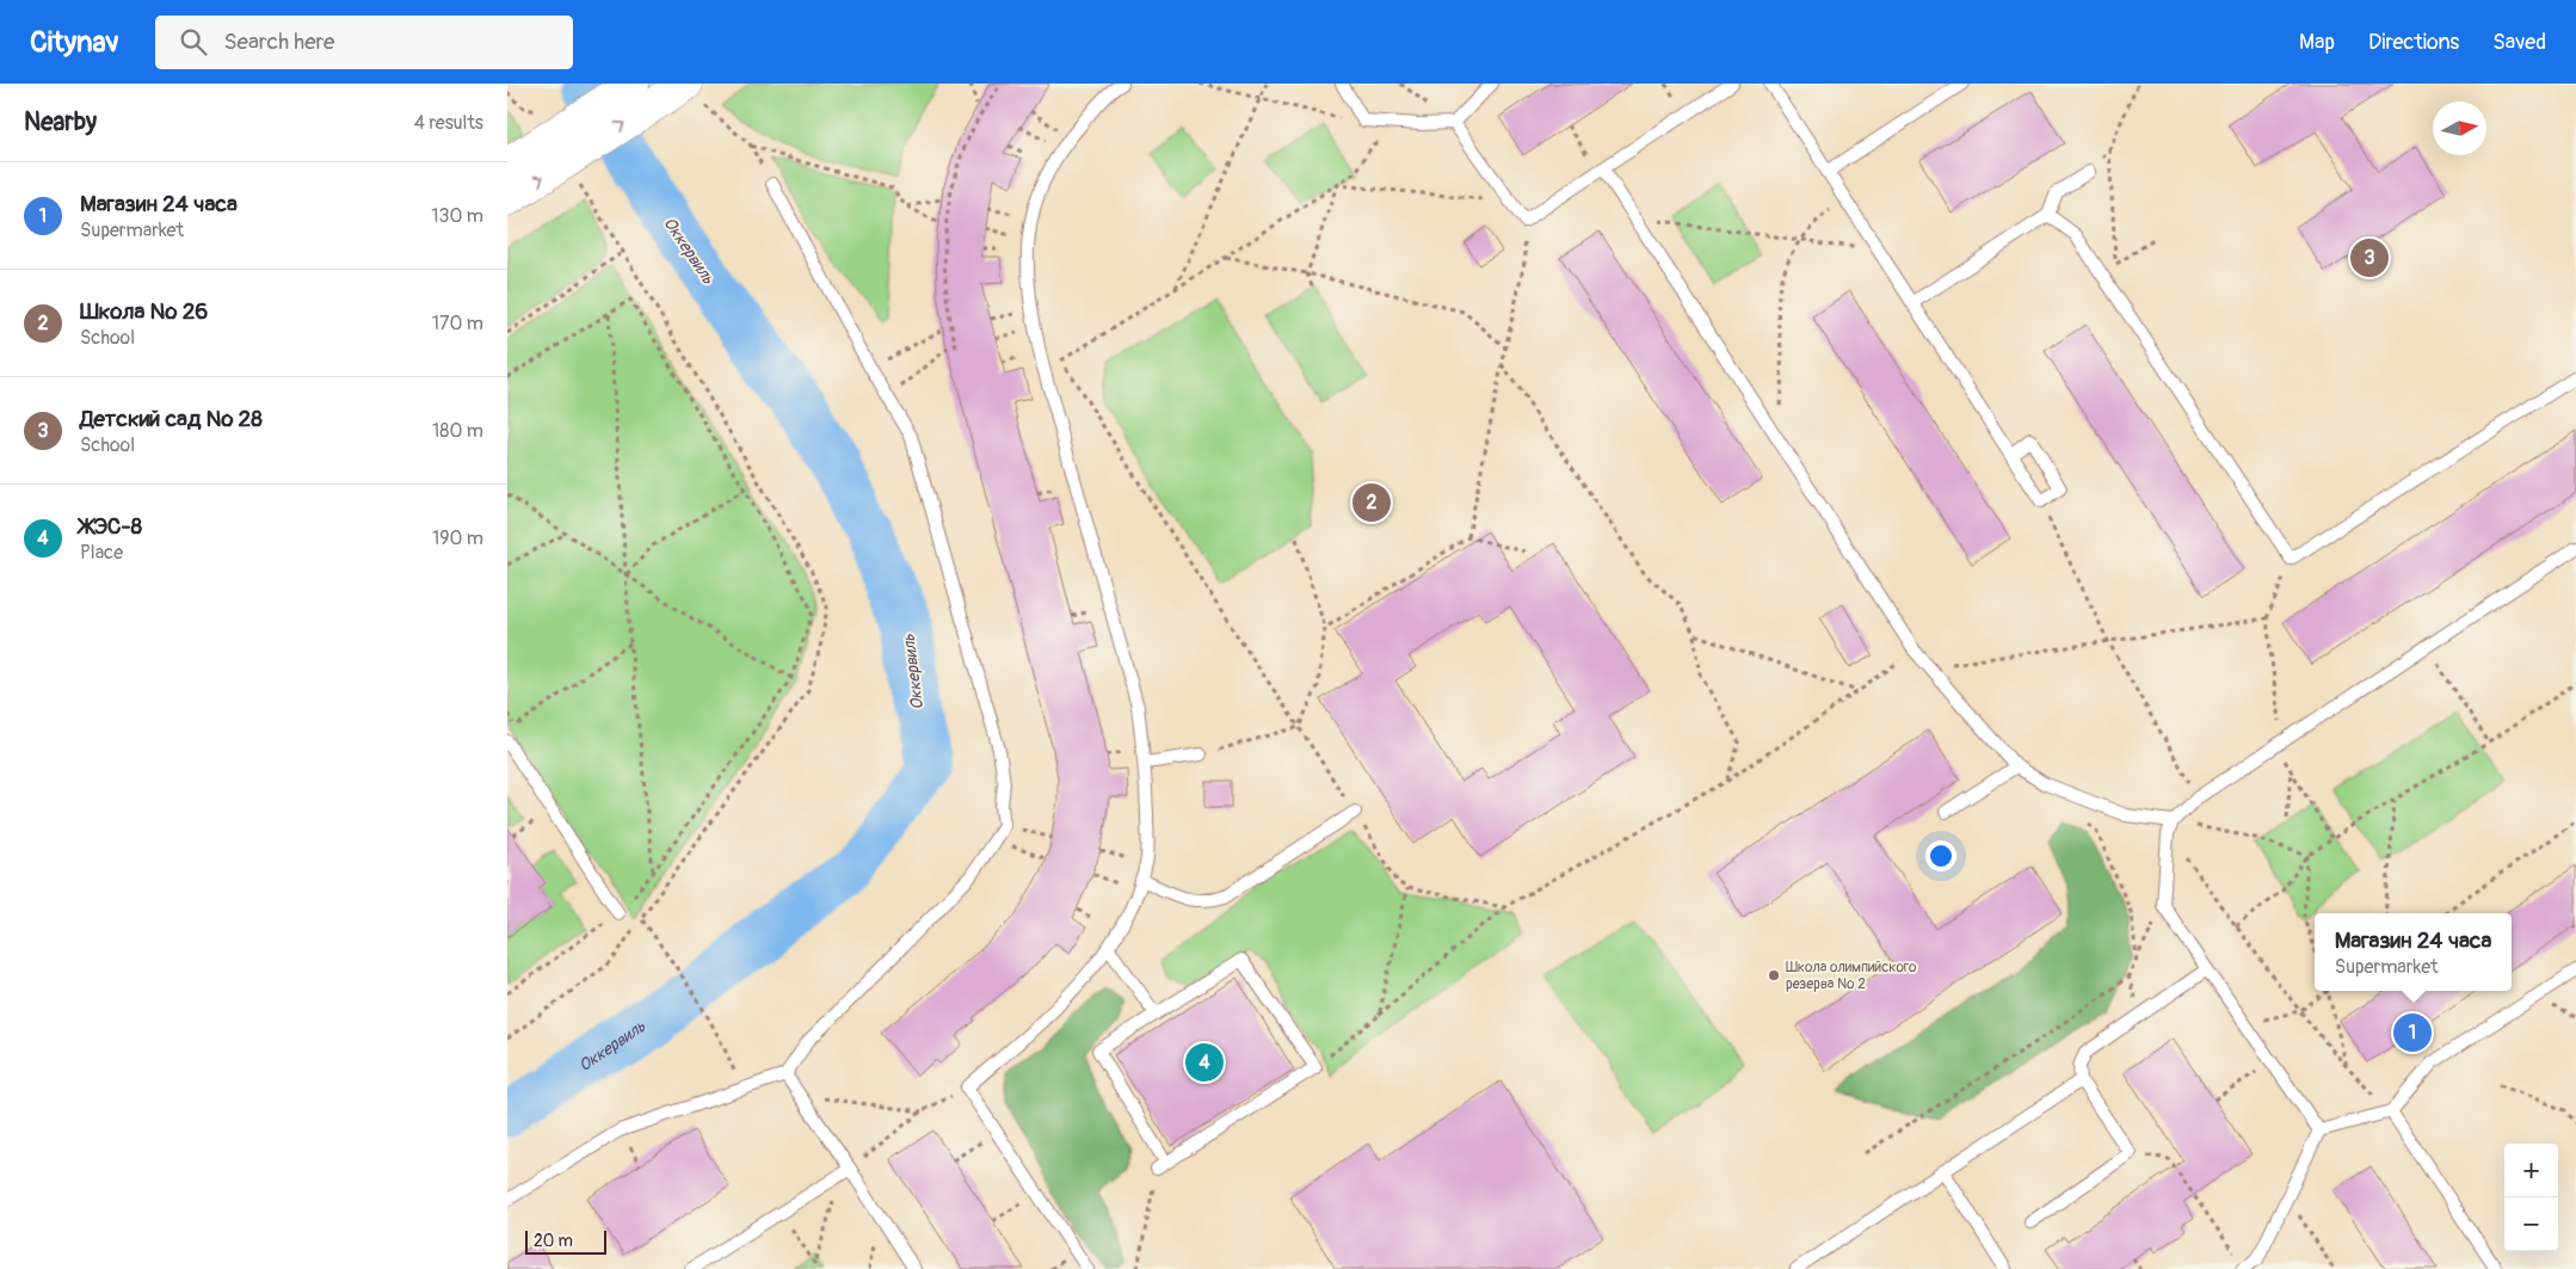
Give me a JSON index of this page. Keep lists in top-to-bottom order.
{
  "water": ["Оккервиль"],
  "places": ["Школа олимпийского резерва № 2"],
  "scale_bar": "20 m",
  "north": "right",
  "page": {
    "header": "Citynav",
    "search": "Search here",
    "nav": ["Map", "Directions", "Saved"],
    "heading": ["Nearby", "4 results"],
    "list": [
      {
        "mark": "1",
        "name": "Магазин 24 часа",
        "note": "Supermarket",
        "value": "130 m"
      },
      {
        "mark": "2",
        "name": "Школа № 26",
        "note": "School",
        "value": "170 m"
      },
      {
        "mark": "3",
        "name": "Детский сад № 28",
        "note": "School",
        "value": "180 m"
      },
      {
        "mark": "4",
        "name": "ЖЭС-8",
        "note": "Place",
        "value": "190 m"
      }
    ],
    "pins": [
      "3",
      "2",
      "1",
      "4"
    ],
    "popup": ["Магазин 24 часа", "Supermarket"],
    "map_buttons": ["+", "−"],
    "scale": "20 m"
  }
}
